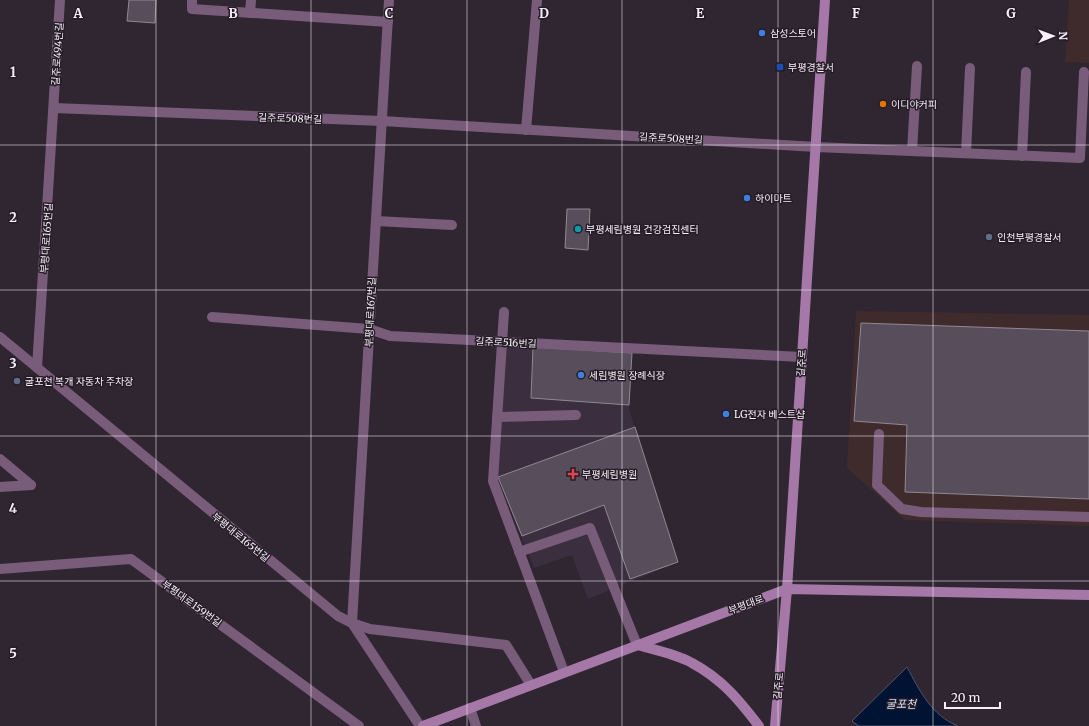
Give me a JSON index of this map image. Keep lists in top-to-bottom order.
{
  "streets": {
    "main road": ["길주로", "부평대로"],
    "street": [
      "길주로494번길",
      "길주로508번길",
      "부평대로165번길",
      "부평대로167번길",
      "길주로516번길",
      "부평대로159번길"
    ]
  },
  "crossings": [
    ["길주로494번길", "길주로508번길"],
    ["길주로494번길", "부평대로165번길"],
    ["길주로508번길", "부평대로165번길"],
    ["길주로508번길", "부평대로167번길"],
    ["길주로508번길", "길주로"],
    ["부평대로165번길", "부평대로167번길"],
    ["부평대로165번길", "부평대로"],
    ["부평대로167번길", "길주로516번길"],
    ["길주로516번길", "길주로"],
    ["길주로", "부평대로"]
  ],
  "water": ["굴포천"],
  "places": {
    "other": [
      "삼성스토어",
      "이디야커피",
      "하이마트",
      "부평세림병원 건강검진센터",
      "인천부평경찰서",
      "세림병원 장례식장",
      "굴포천 복개 자동차 주차장",
      "LG전자 베스트샵"
    ],
    "transit": ["부평경찰서"],
    "health": ["부평세림병원"]
  },
  "scale_bar": "20 m",
  "north": "right",
  "grid": {
    "columns": [
      "A",
      "B",
      "C",
      "D",
      "E",
      "F",
      "G"
    ],
    "rows": [
      "1",
      "2",
      "3",
      "4",
      "5"
    ]
  }
}
